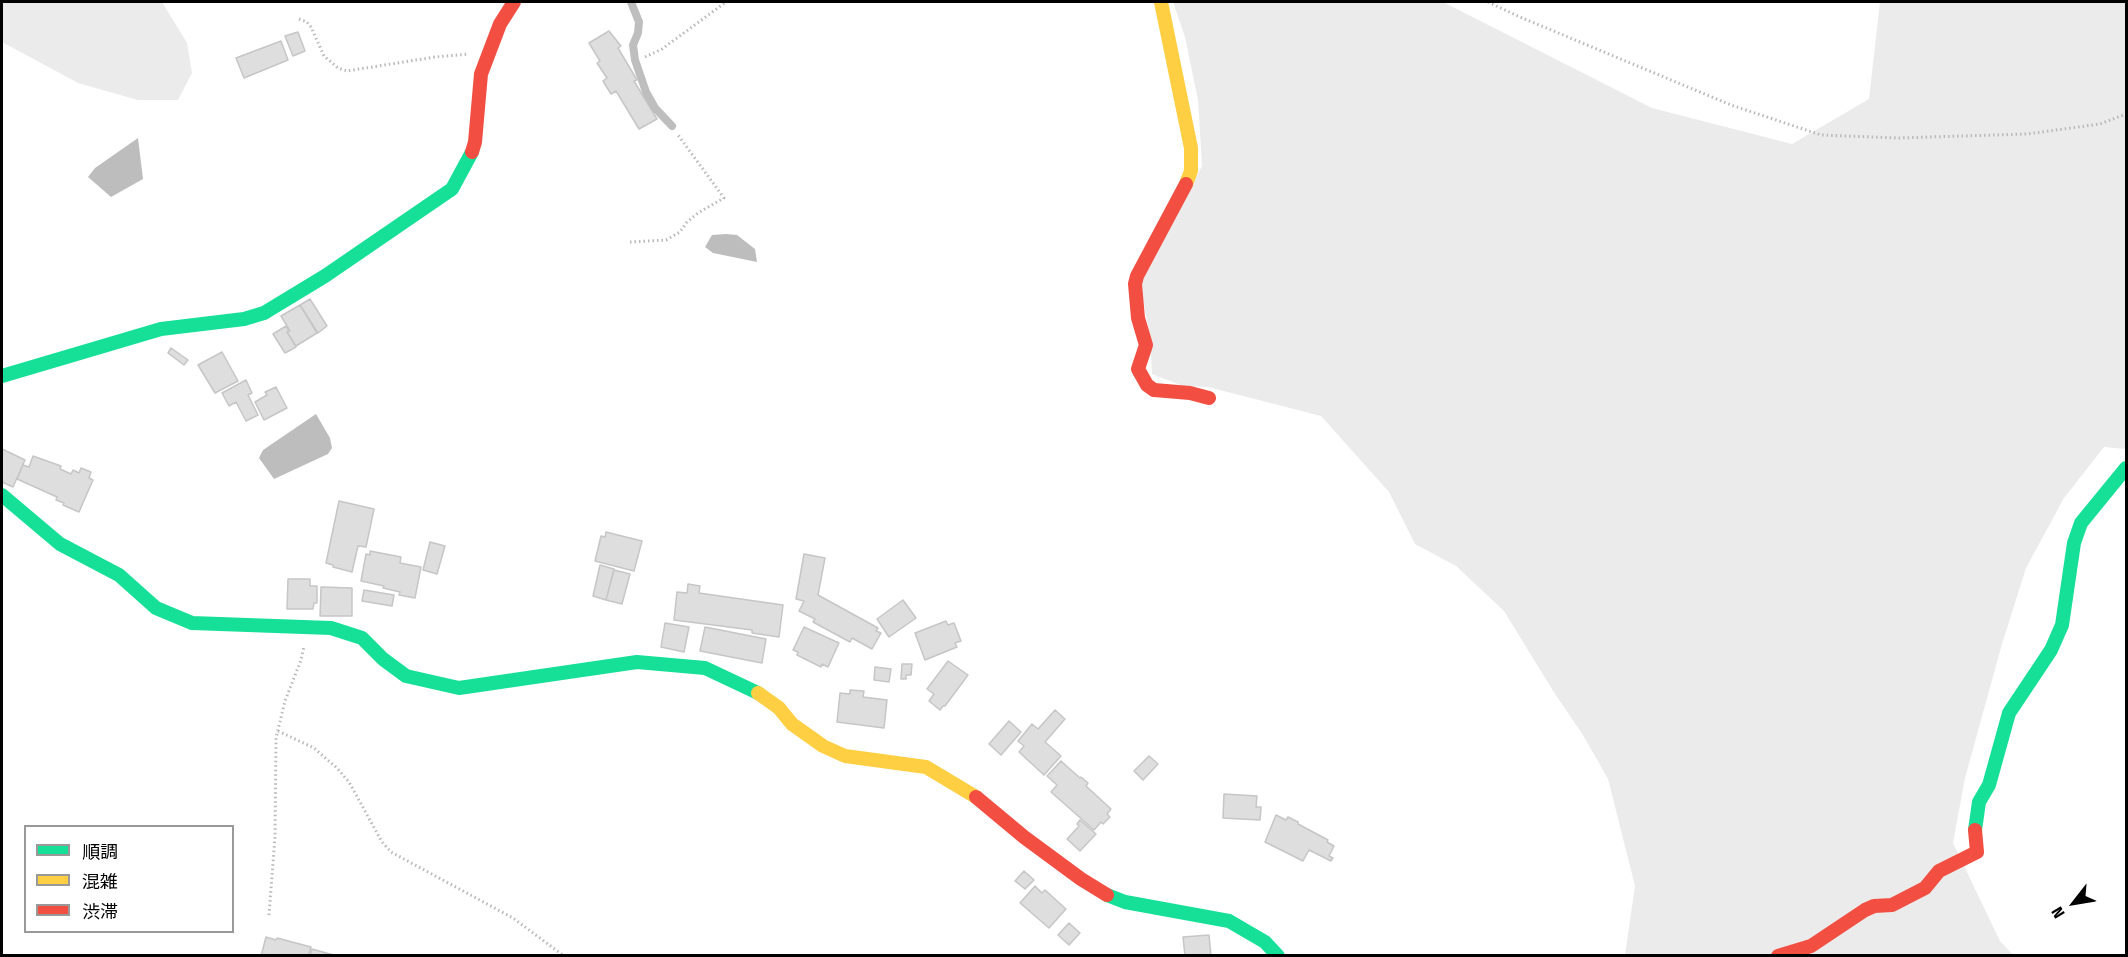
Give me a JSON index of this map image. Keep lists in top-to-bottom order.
{
  "legend": ["順調", "混雑", "渋滞"],
  "north": "bottom left"
}
